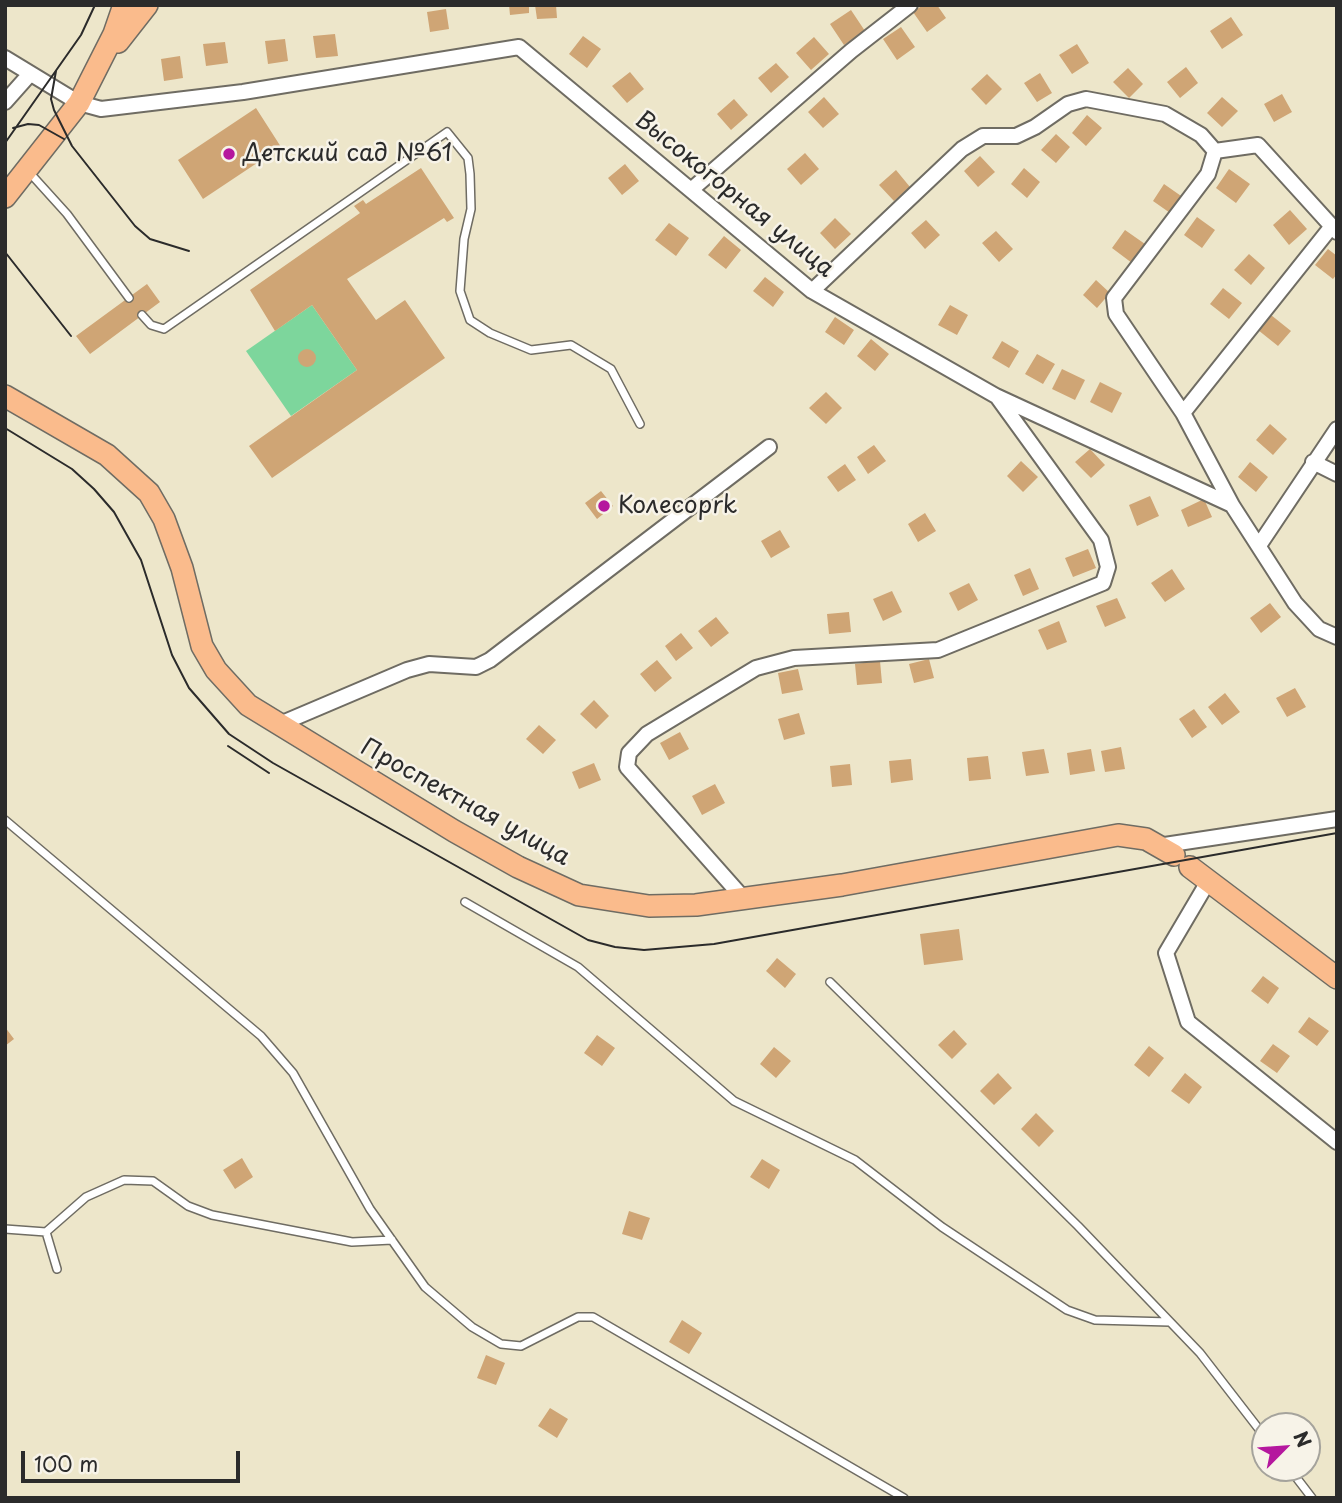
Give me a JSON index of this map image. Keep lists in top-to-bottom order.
{
  "streets": {
    "main road": ["Проспектная улица"],
    "street": ["Высокогорная улица"]
  },
  "places": ["Детский сад №61", "Колесоprk"],
  "scale_bar": "100 m",
  "north": "top right"
}
